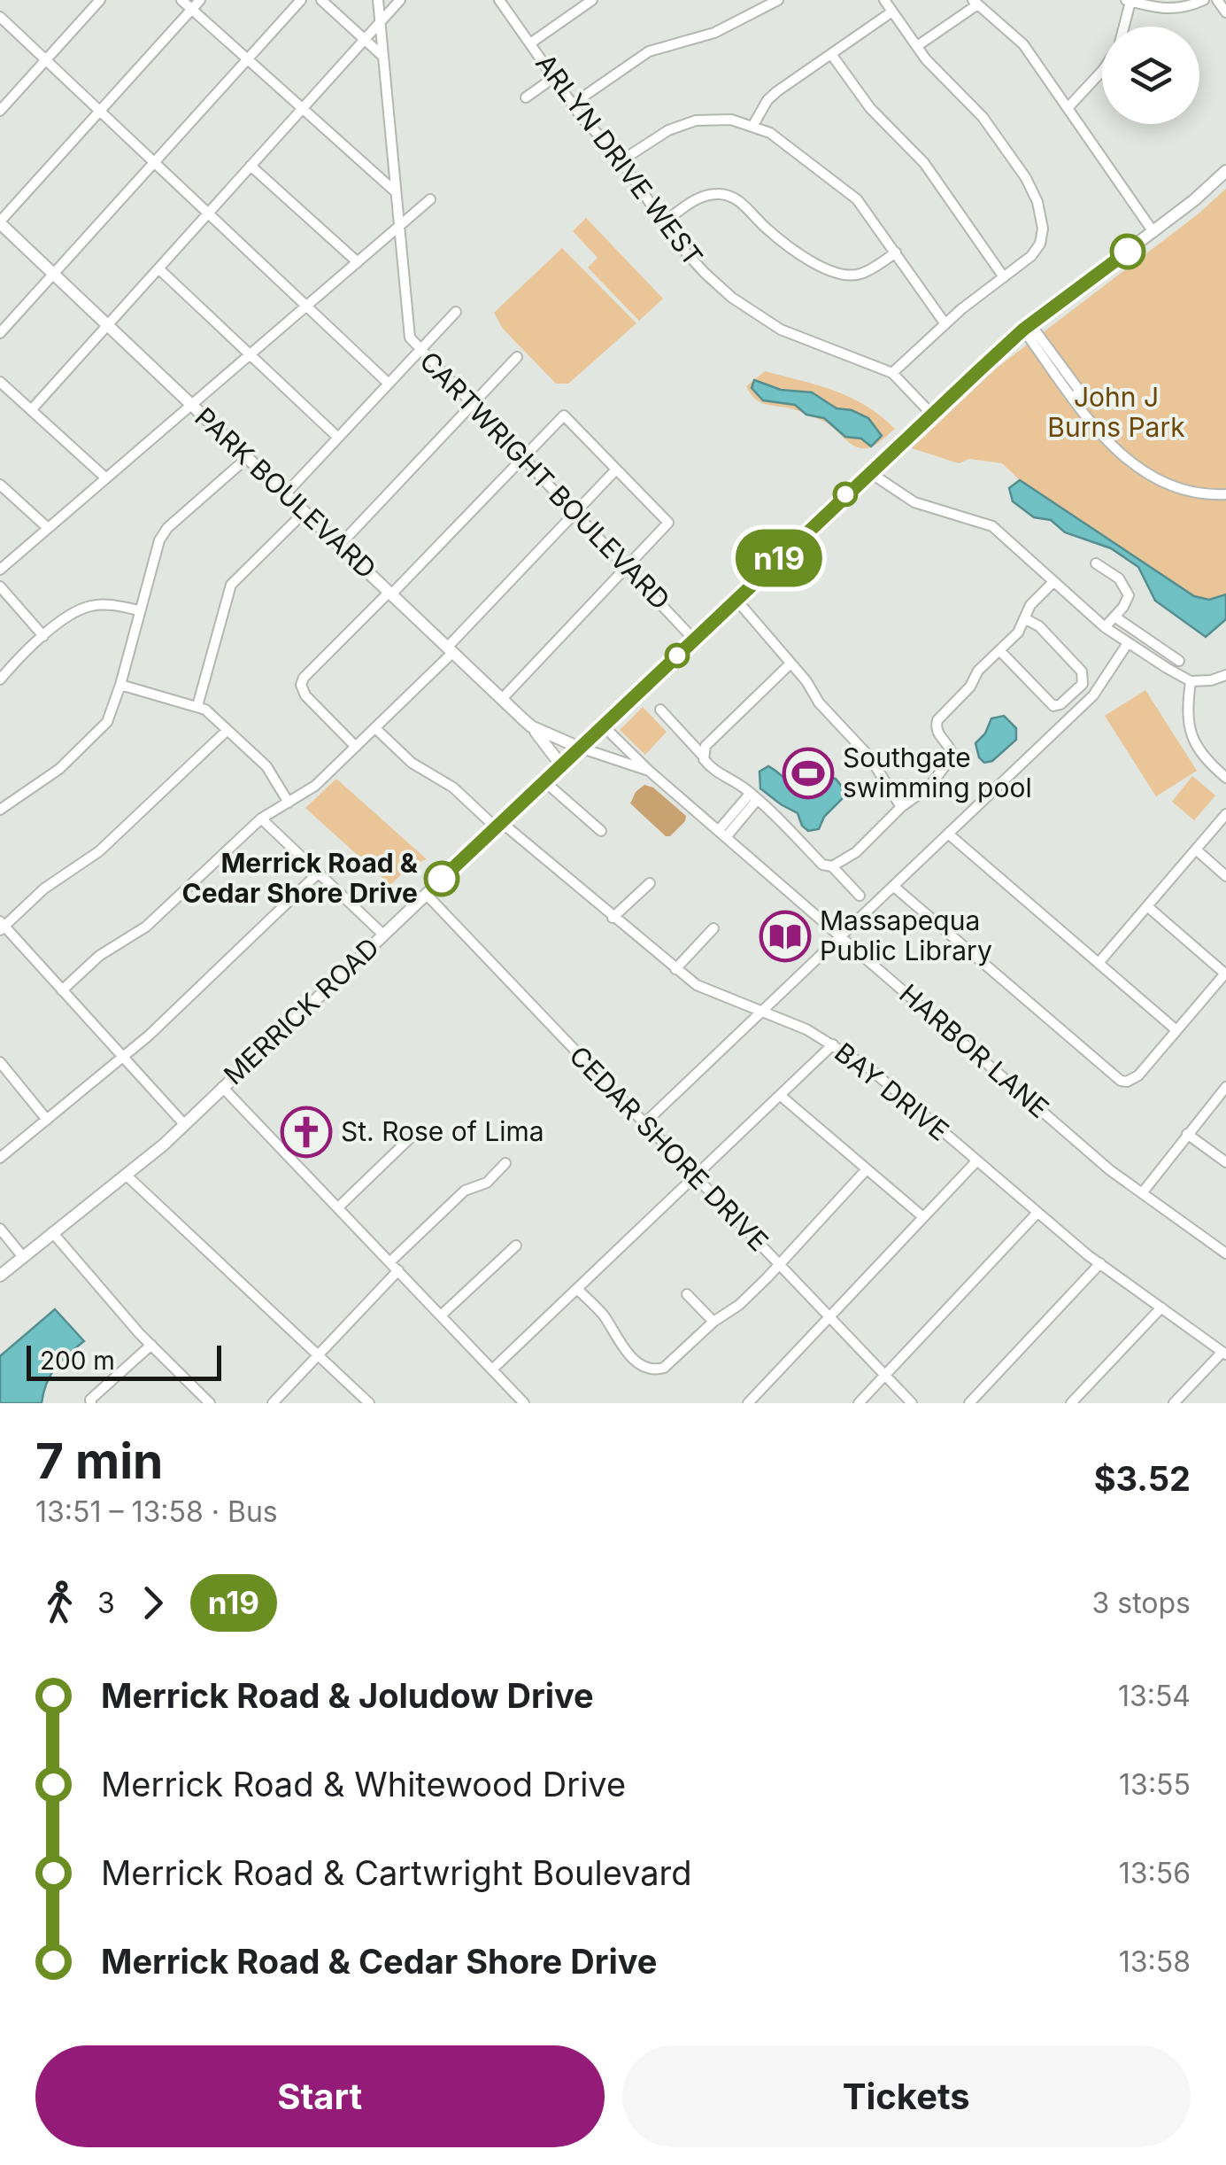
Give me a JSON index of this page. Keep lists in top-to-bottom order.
{
  "streets": {
    "main road": ["PARK BOULEVARD", "MERRICK ROAD"],
    "street": [
      "ARLYN DRIVE WEST",
      "CARTWRIGHT BOULEVARD",
      "HARBOR LANE",
      "BAY DRIVE",
      "CEDAR SHORE DRIVE"
    ]
  },
  "crossings": [
    ["ARLYN DRIVE WEST", "MERRICK ROAD"],
    ["CARTWRIGHT BOULEVARD", "MERRICK ROAD"],
    ["PARK BOULEVARD", "MERRICK ROAD"],
    ["PARK BOULEVARD", "HARBOR LANE"],
    ["MERRICK ROAD", "HARBOR LANE"],
    ["MERRICK ROAD", "BAY DRIVE"],
    ["MERRICK ROAD", "CEDAR SHORE DRIVE"]
  ],
  "parks": ["John J Burns Park"],
  "places": {
    "sports": ["Southgate swimming pool"],
    "other": ["Merrick Road & Cedar Shore Drive"],
    "library": ["Massapequa Public Library"],
    "church": ["St. Rose of Lima"]
  },
  "lines": ["bus line n19"],
  "scale_bar": "200 m",
  "page": {
    "on_map": "n19",
    "scale": "200 m",
    "heading": ["7 min", "13:51 – 13:58 · Bus", "$3.52"],
    "legs": ["3", "n19", "3 stops"],
    "list": [
      {
        "name": "Merrick Road & Joludow Drive",
        "value": "13:54"
      },
      {
        "name": "Merrick Road & Whitewood Drive",
        "value": "13:55"
      },
      {
        "name": "Merrick Road & Cartwright Boulevard",
        "value": "13:56"
      },
      {
        "name": "Merrick Road & Cedar Shore Drive",
        "value": "13:58"
      }
    ],
    "buttons": ["Start", "Tickets"]
  }
}
